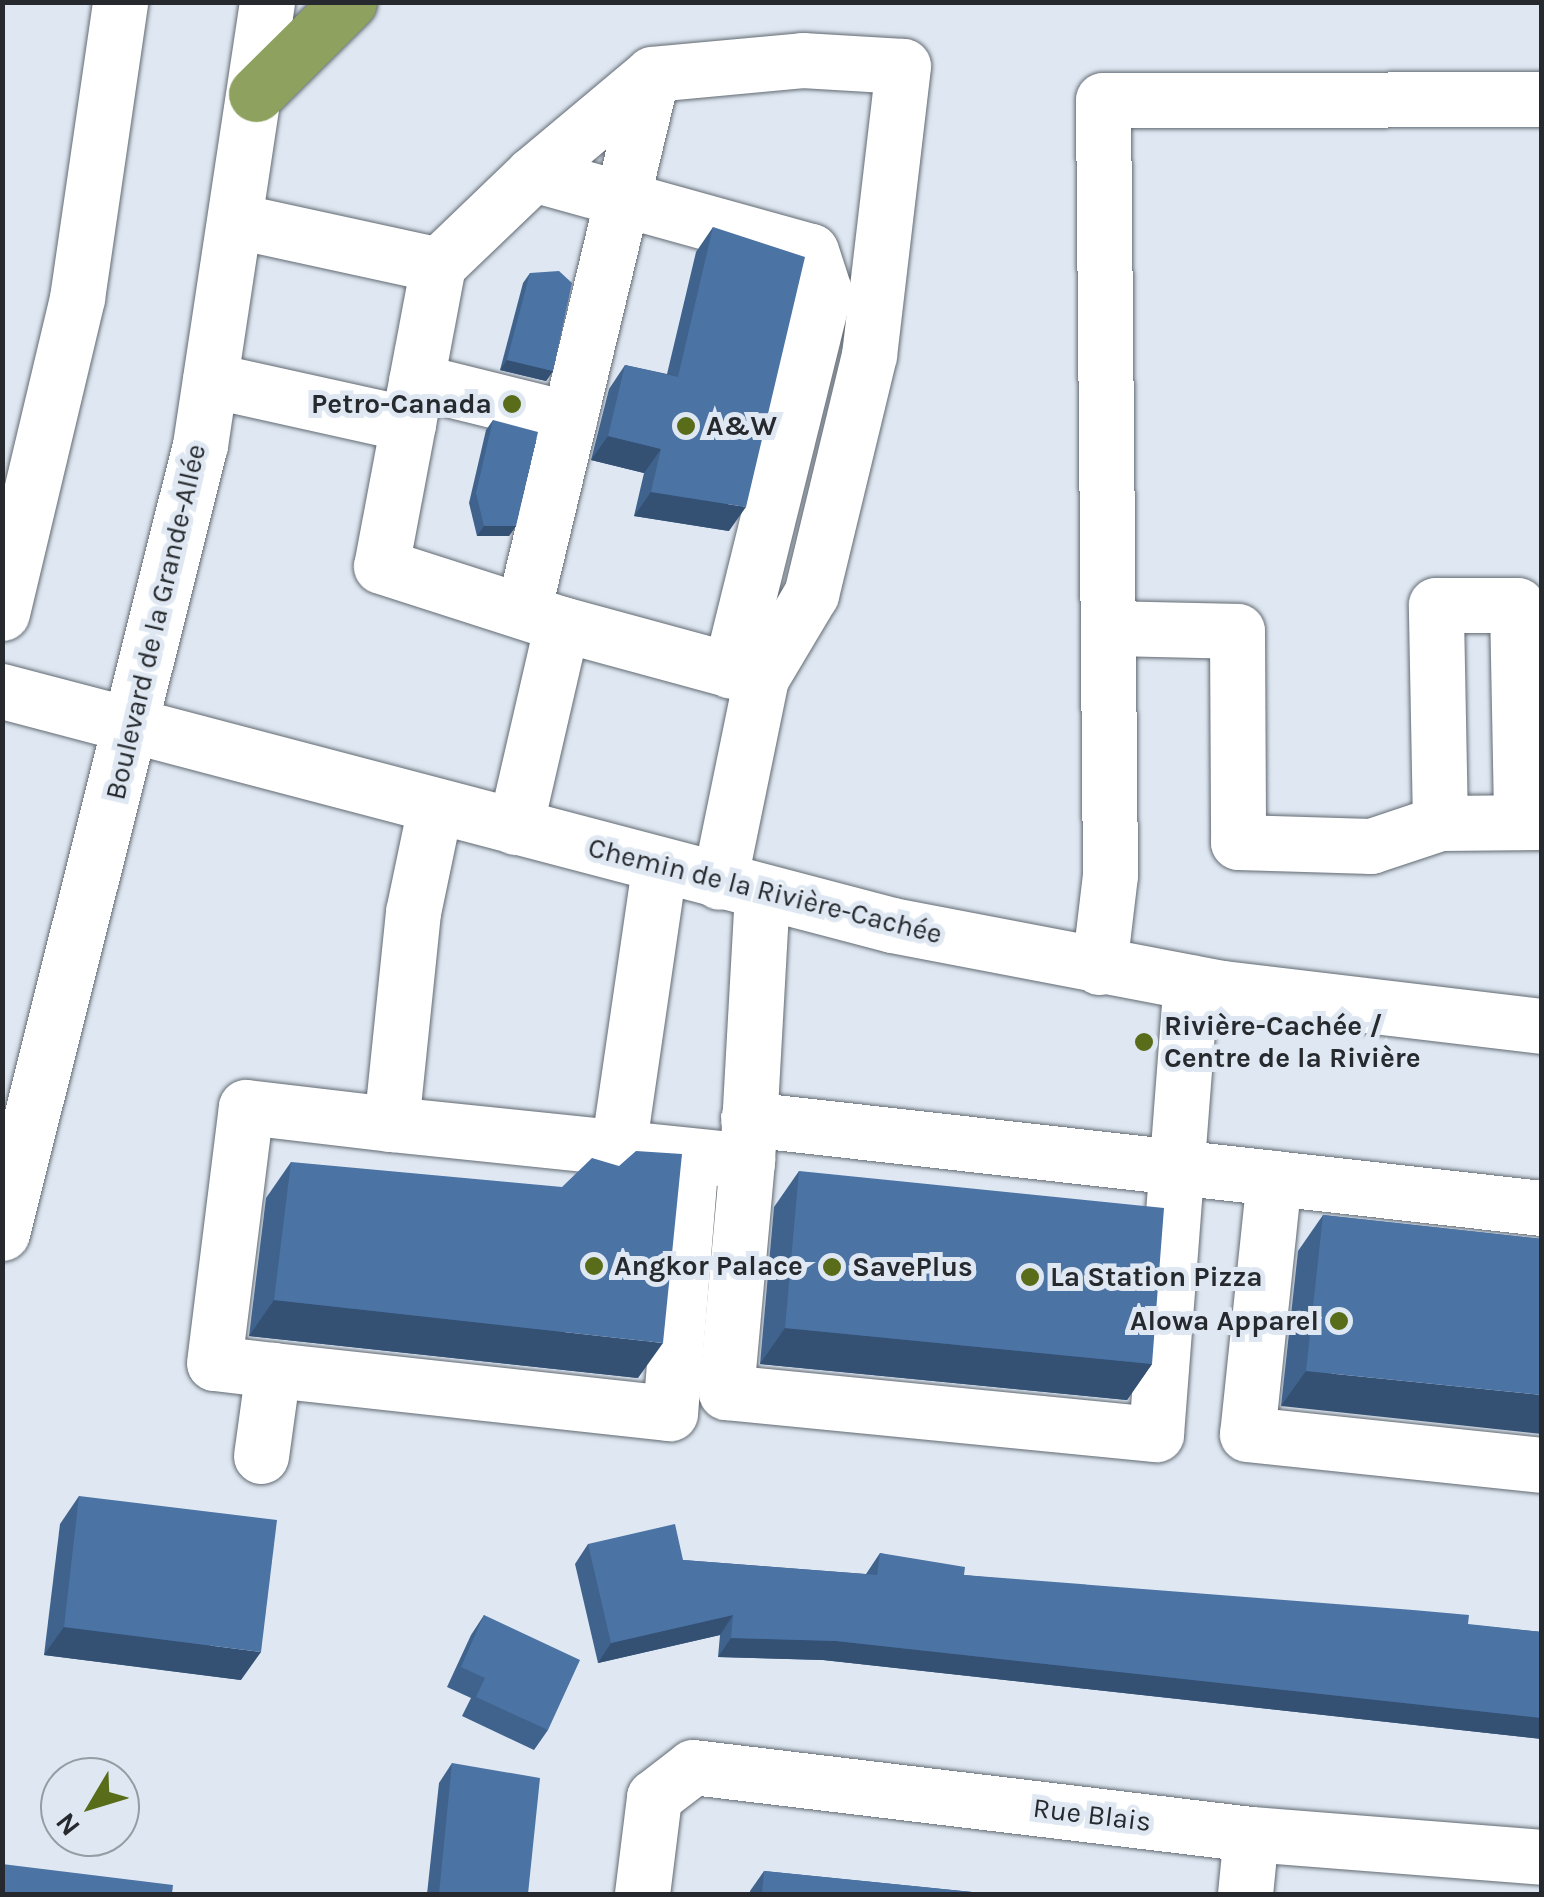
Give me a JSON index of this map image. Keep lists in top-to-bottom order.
{
  "streets": {
    "street": ["Boulevard de la Grande-Allée", "Chemin de la Rivière-Cachée", "Rue Blais"]
  },
  "crossings": [
    ["Boulevard de la Grande-Allée", "Chemin de la Rivière-Cachée"]
  ],
  "places": [
    "Petro-Canada",
    "A&W",
    "Rivière-Cachée / Centre de la Rivière",
    "Angkor Palace",
    "SavePlus",
    "La Station Pizza",
    "Alowa Apparel"
  ],
  "north": "bottom left"
}
